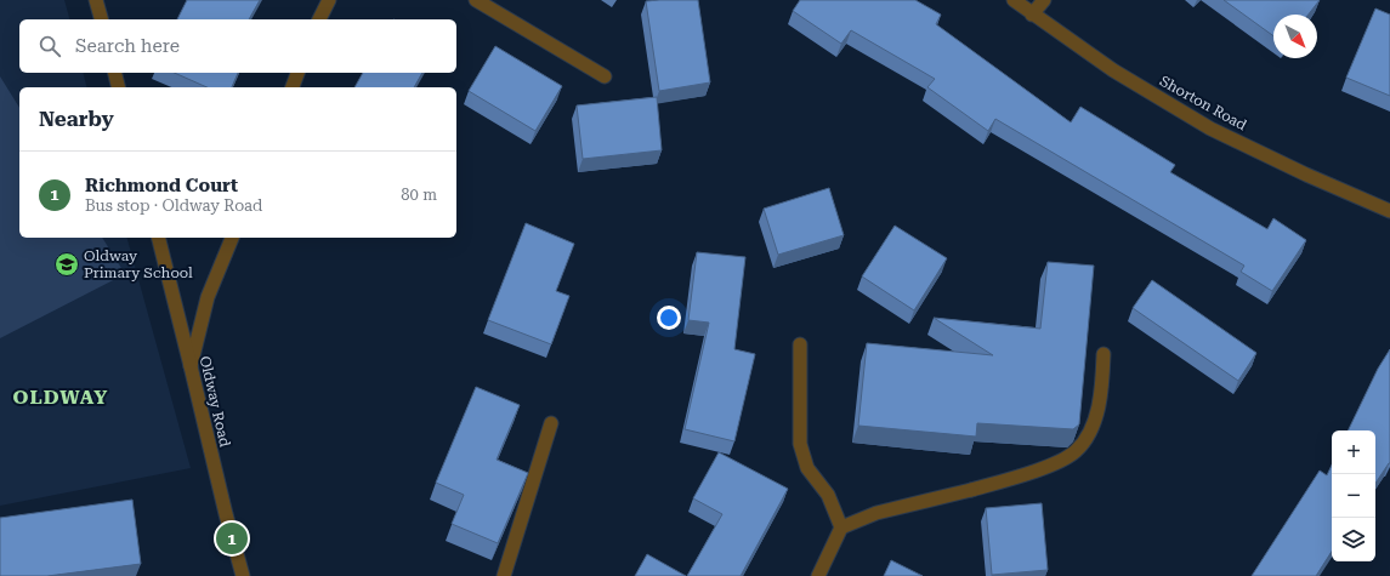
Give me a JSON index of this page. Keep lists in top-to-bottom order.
{
  "streets": {
    "street": ["Shorton Road", "Oldway Road"]
  },
  "districts": ["OLDWAY"],
  "places": {
    "school or university": ["Oldway Primary School"]
  },
  "north": "bottom right",
  "page": {
    "search": "Search here",
    "heading": "Nearby",
    "list": [
      {
        "mark": "1",
        "name": "Richmond Court",
        "note": "Bus stop · Oldway Road",
        "value": "80 m"
      }
    ],
    "map_buttons": ["+", "−"],
    "pins": "1"
  }
}
